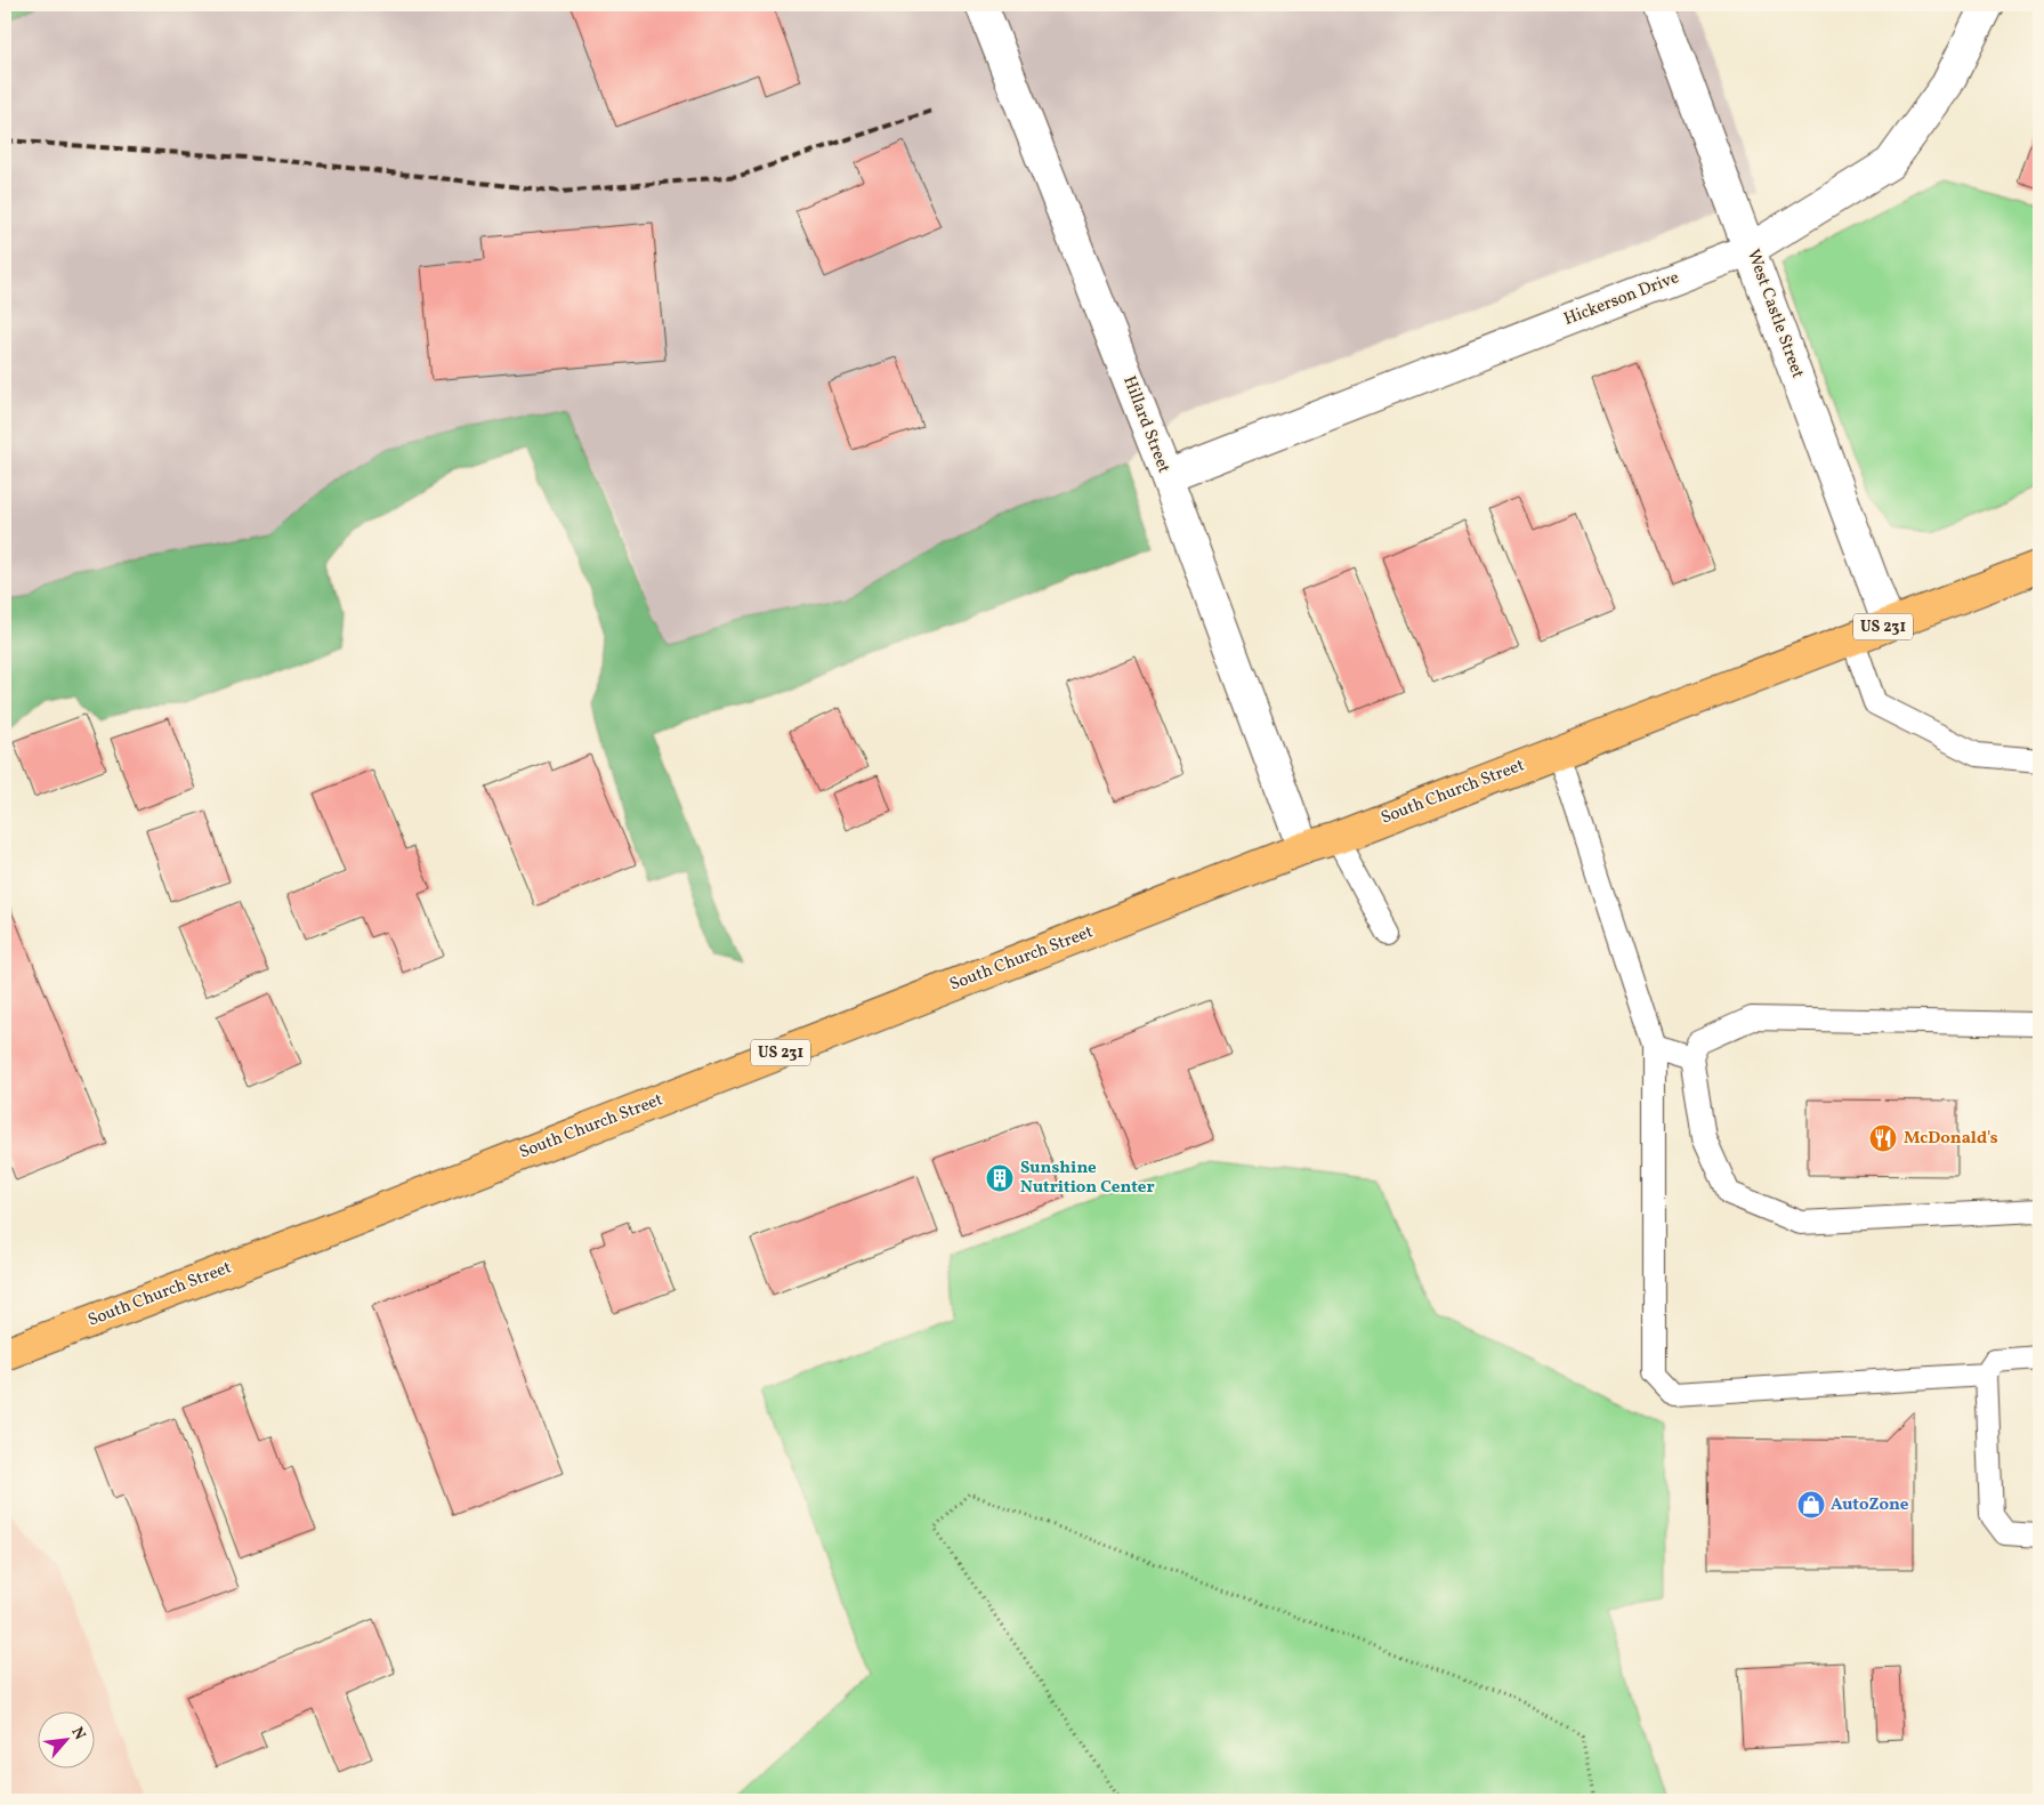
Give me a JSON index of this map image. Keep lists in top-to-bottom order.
{
  "streets": {
    "main road": ["US 231", "South Church Street"],
    "street": ["Hickerson Drive", "West Castle Street", "Hillard Street"]
  },
  "crossings": [
    ["Hickerson Drive", "West Castle Street"],
    ["Hickerson Drive", "Hillard Street"],
    ["West Castle Street", "South Church Street"],
    ["Hillard Street", "South Church Street"]
  ],
  "places": {
    "restaurant": ["McDonald's"],
    "building": ["Sunshine Nutrition Center"],
    "shop": ["AutoZone"]
  },
  "north": "top right"
}
